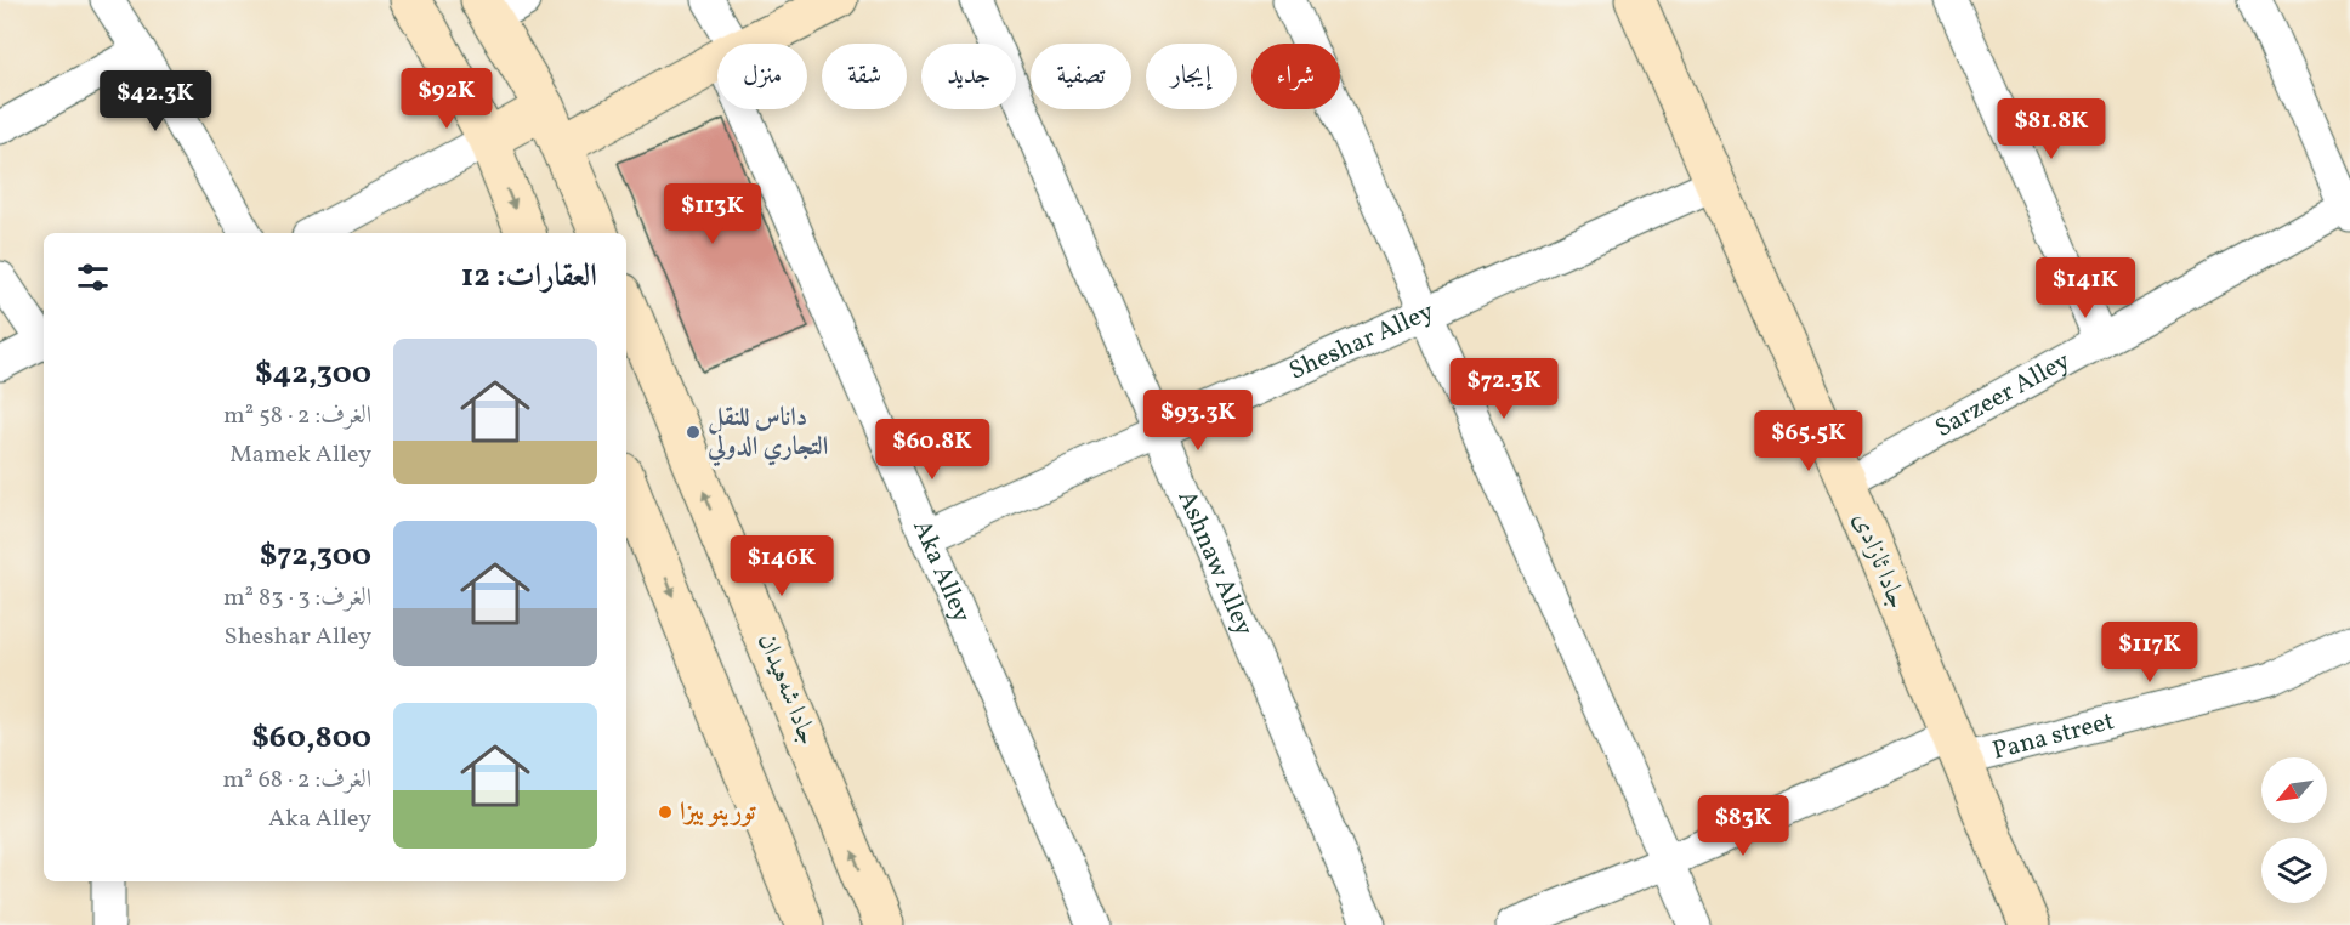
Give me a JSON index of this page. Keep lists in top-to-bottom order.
{
  "streets": {
    "main road": ["جادا ئازادی", "جادا شەهیدان"],
    "street": [
      "Sheshar Alley",
      "Sarzeer Alley",
      "Ashnaw Alley",
      "Aka Alley",
      "Pana street"
    ]
  },
  "crossings": [
    ["Sheshar Alley", "جادا ئازادی"],
    ["Sheshar Alley", "Ashnaw Alley"],
    ["Sheshar Alley", "Aka Alley"],
    ["Sarzeer Alley", "جادا ئازادی"],
    ["جادا ئازادی", "Pana street"]
  ],
  "places": ["داناس للنقل التجاري الدولي", "تورينو بيزا"],
  "north": "bottom left",
  "page": {
    "chip": [
      "شراء",
      "إيجار",
      "تصفية",
      "جديد",
      "شقة",
      "منزل"
    ],
    "price": [
      "$92K",
      "$42.3K",
      "$81.8K",
      "$113K",
      "$141K",
      "$72.3K",
      "$93.3K",
      "$65.5K",
      "$60.8K",
      "$146K",
      "$117K",
      "$83K"
    ],
    "heading": "العقارات: 12",
    "list": [
      {
        "name": "$42,300",
        "note": "الغرف: 2 · 58 m² · Mamek Alley"
      },
      {
        "name": "$72,300",
        "note": "الغرف: 3 · 83 m² · Sheshar Alley"
      },
      {
        "name": "$60,800",
        "note": "الغرف: 2 · 68 m² · Aka Alley"
      }
    ]
  }
}
